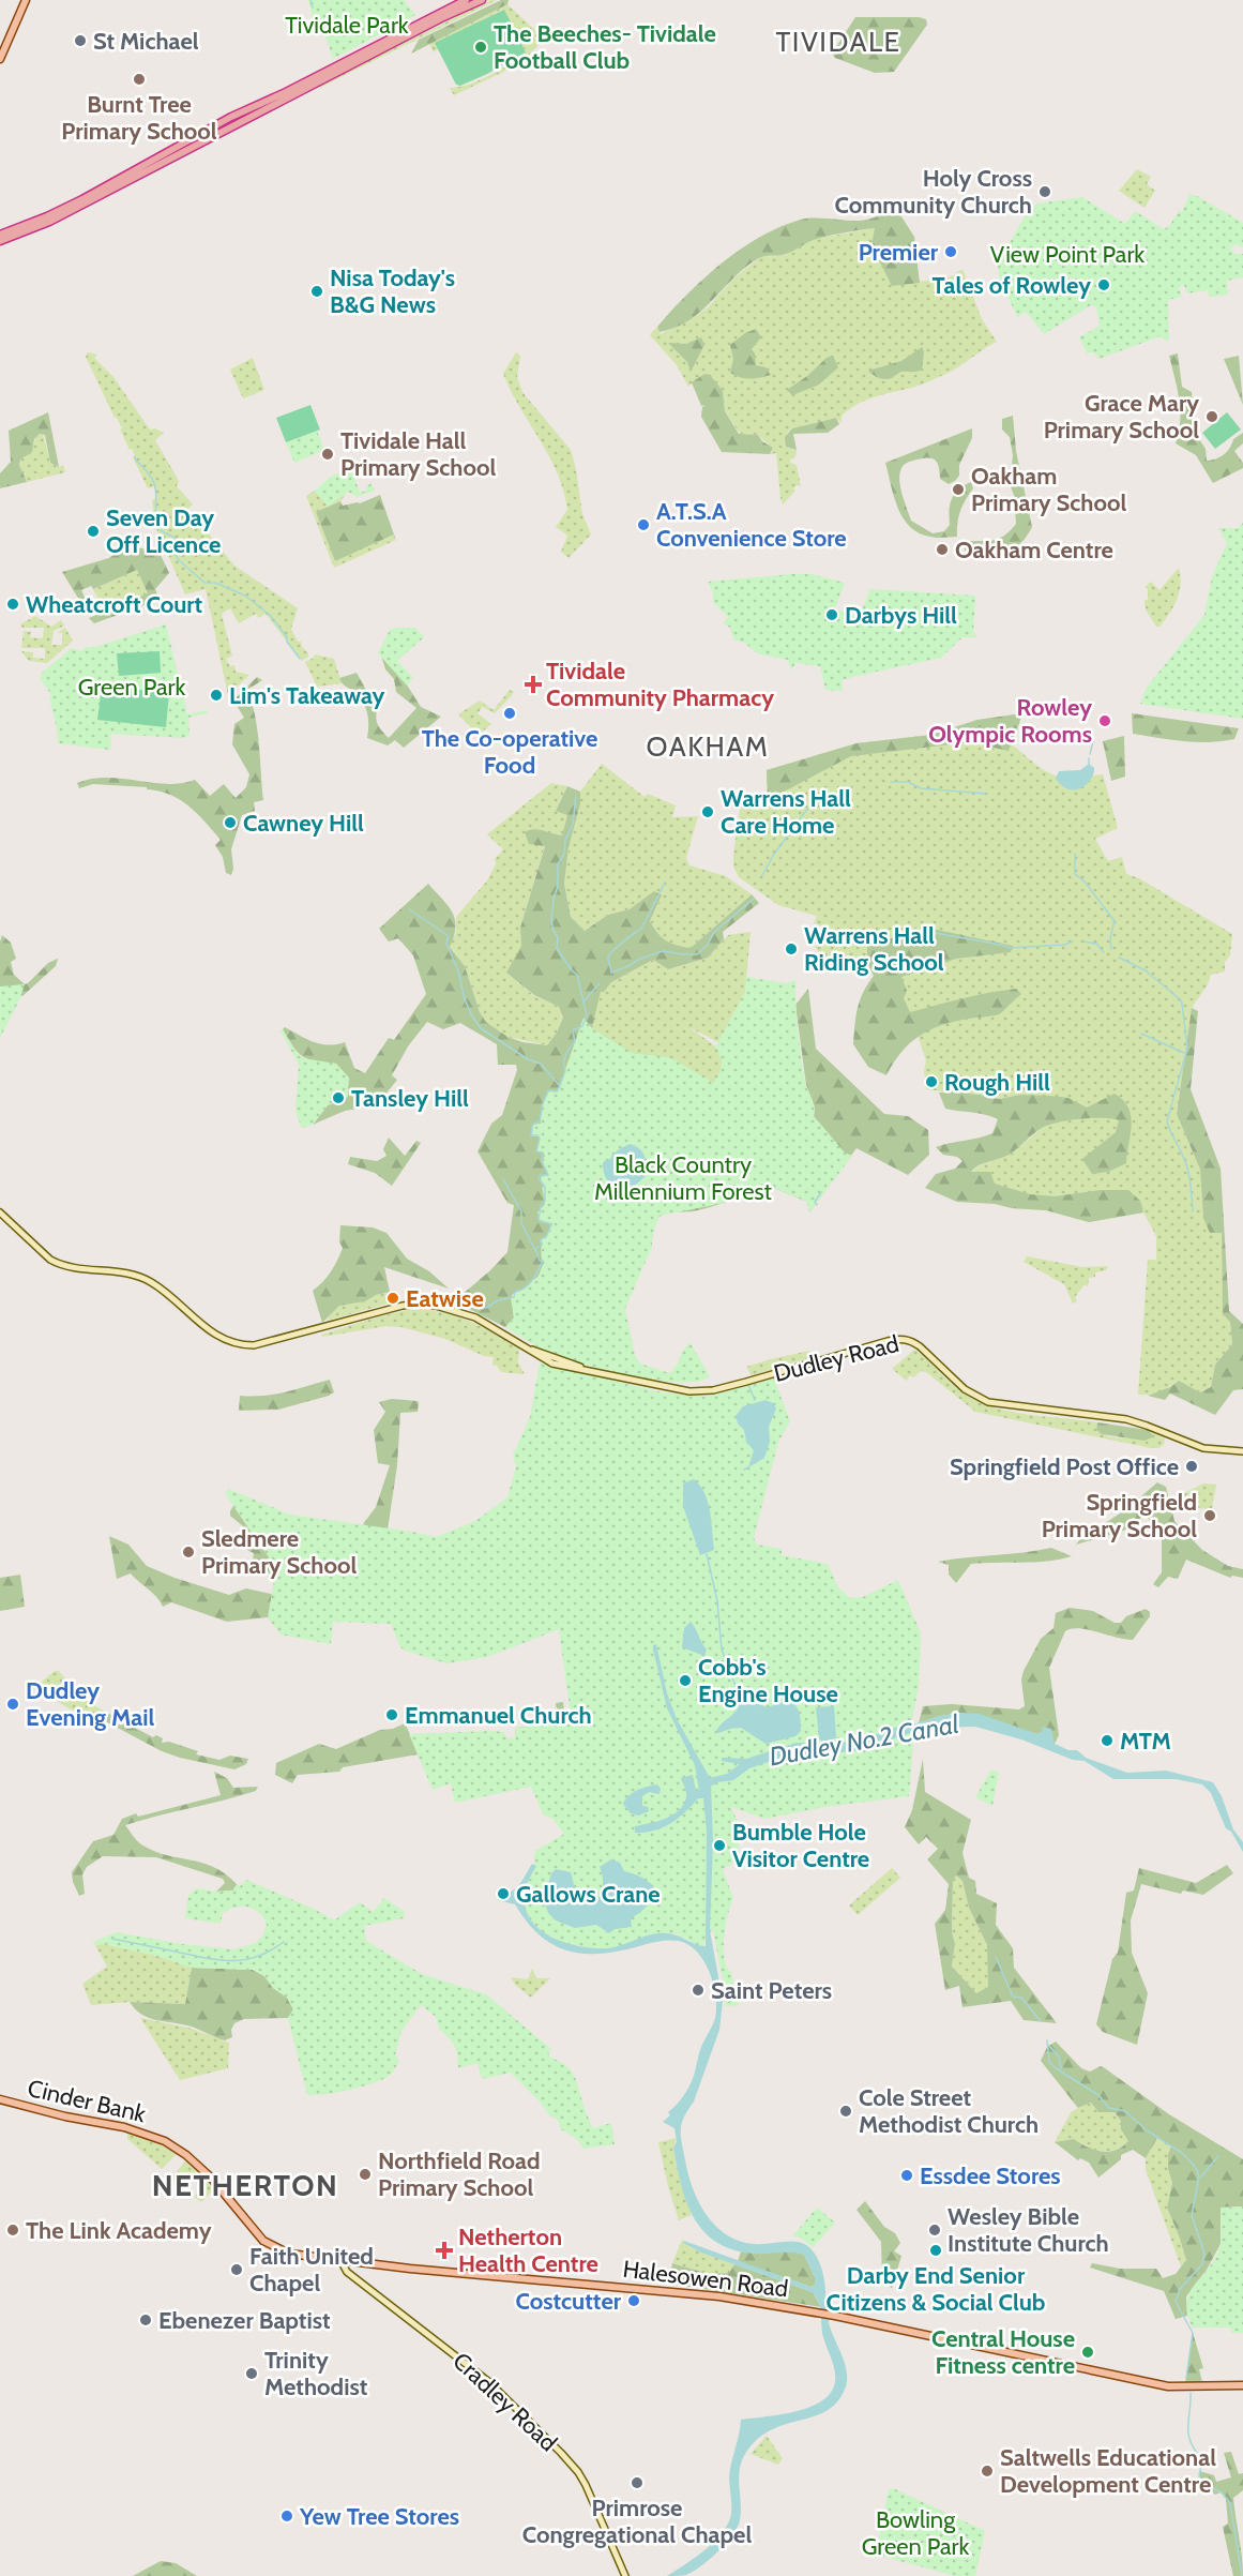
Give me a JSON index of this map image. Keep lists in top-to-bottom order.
{
  "streets": {
    "main road": [
      "Dudley Road",
      "Cinder Bank",
      "Halesowen Road",
      "Cradley Road"
    ]
  },
  "crossings": [
    ["Cinder Bank", "Halesowen Road"],
    ["Halesowen Road", "Cradley Road"]
  ],
  "districts": ["TIVIDALE", "OAKHAM", "NETHERTON"],
  "water": ["Dudley No.2 Canal"],
  "parks": [
    "Tividale Park",
    "View Point Park",
    "Green Park",
    "Black Country Millennium Forest",
    "Bowling Green Park"
  ],
  "places": {
    "other": [
      "St Michael",
      "The Beeches- Tividale Football Club",
      "Burnt Tree Primary School",
      "Holy Cross Community Church",
      "Premier",
      "Tales of Rowley",
      "Nisa Today's B&G News",
      "Grace Mary Primary School",
      "Tividale Hall Primary School",
      "Oakham Primary School",
      "A.T.S.A Convenience Store",
      "Seven Day Off Licence",
      "Oakham Centre",
      "Wheatcroft Court",
      "Darbys Hill",
      "Lim's Takeaway",
      "The Co-operative Food",
      "Rowley Olympic Rooms",
      "Warrens Hall Care Home",
      "Cawney Hill",
      "Warrens Hall Riding School",
      "Rough Hill",
      "Tansley Hill",
      "Eatwise",
      "Springfield Post Office",
      "Springfield Primary School",
      "Sledmere Primary School",
      "Cobb's Engine House",
      "Dudley Evening Mail",
      "Emmanuel Church",
      "MTM",
      "Bumble Hole Visitor Centre",
      "Gallows Crane",
      "Saint Peters",
      "Cole Street Methodist Church",
      "Northfield Road Primary School",
      "Essdee Stores",
      "The Link Academy",
      "Wesley Bible Institute Church",
      "Darby End Senior Citizens & Social Club",
      "Faith United Chapel",
      "Costcutter",
      "Ebenezer Baptist",
      "Central House Fitness centre",
      "Trinity Methodist",
      "Saltwells Educational Development Centre",
      "Primrose Congregational Chapel",
      "Yew Tree Stores"
    ],
    "health": ["Tividale Community Pharmacy", "Netherton Health Centre"]
  }
}
